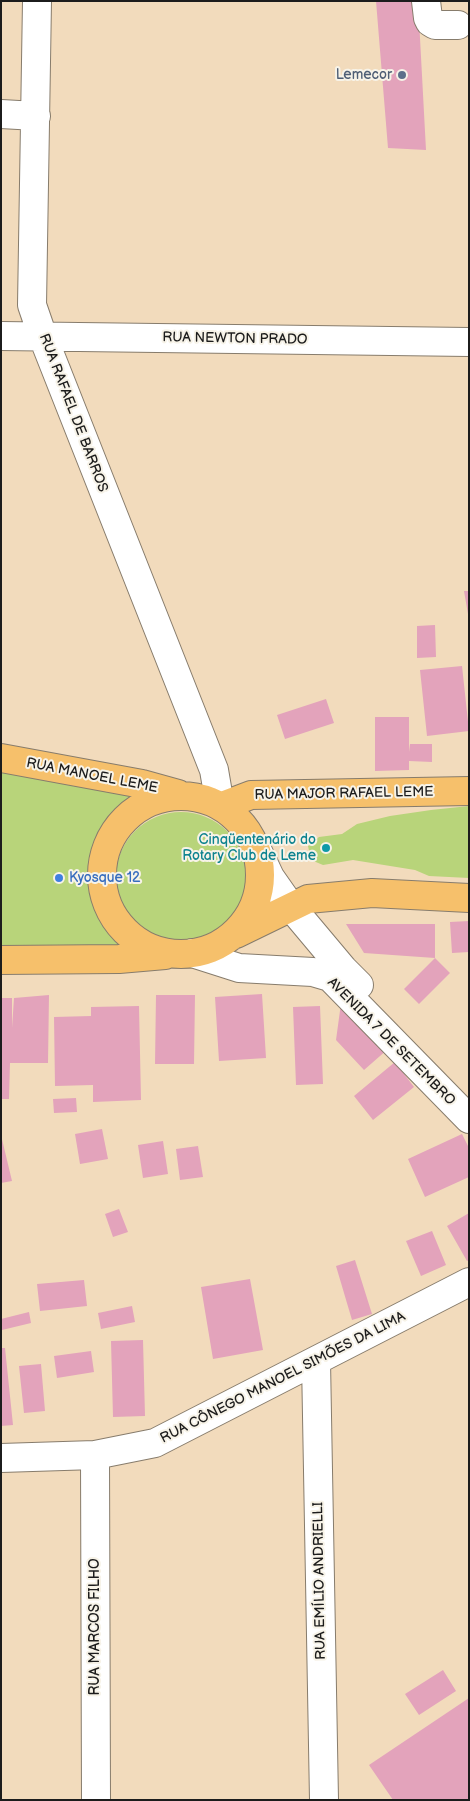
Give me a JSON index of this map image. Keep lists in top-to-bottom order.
{
  "streets": {
    "main road": ["RUA MANOEL LEME", "RUA MAJOR RAFAEL LEME"],
    "street": [
      "RUA NEWTON PRADO",
      "RUA RAFAEL DE BARROS",
      "AVENIDA 7 DE SETEMBRO",
      "RUA CÔNEGO MANOEL SIMÕES DA LIMA",
      "RUA EMÍLIO ANDRIELLI",
      "RUA MARCOS FILHO"
    ]
  },
  "crossings": [
    ["RUA NEWTON PRADO", "RUA RAFAEL DE BARROS"],
    ["RUA RAFAEL DE BARROS", "RUA MANOEL LEME"],
    ["RUA RAFAEL DE BARROS", "RUA MAJOR RAFAEL LEME"],
    ["RUA RAFAEL DE BARROS", "AVENIDA 7 DE SETEMBRO"],
    ["RUA MANOEL LEME", "RUA MAJOR RAFAEL LEME"],
    ["RUA MANOEL LEME", "AVENIDA 7 DE SETEMBRO"],
    ["RUA MAJOR RAFAEL LEME", "AVENIDA 7 DE SETEMBRO"],
    ["RUA CÔNEGO MANOEL SIMÕES DA LIMA", "RUA EMÍLIO ANDRIELLI"],
    ["RUA CÔNEGO MANOEL SIMÕES DA LIMA", "RUA MARCOS FILHO"]
  ],
  "places": ["Lemecor", "Cinqüentenário do Rotary Club de Leme", "Kyosque 12"]
}
